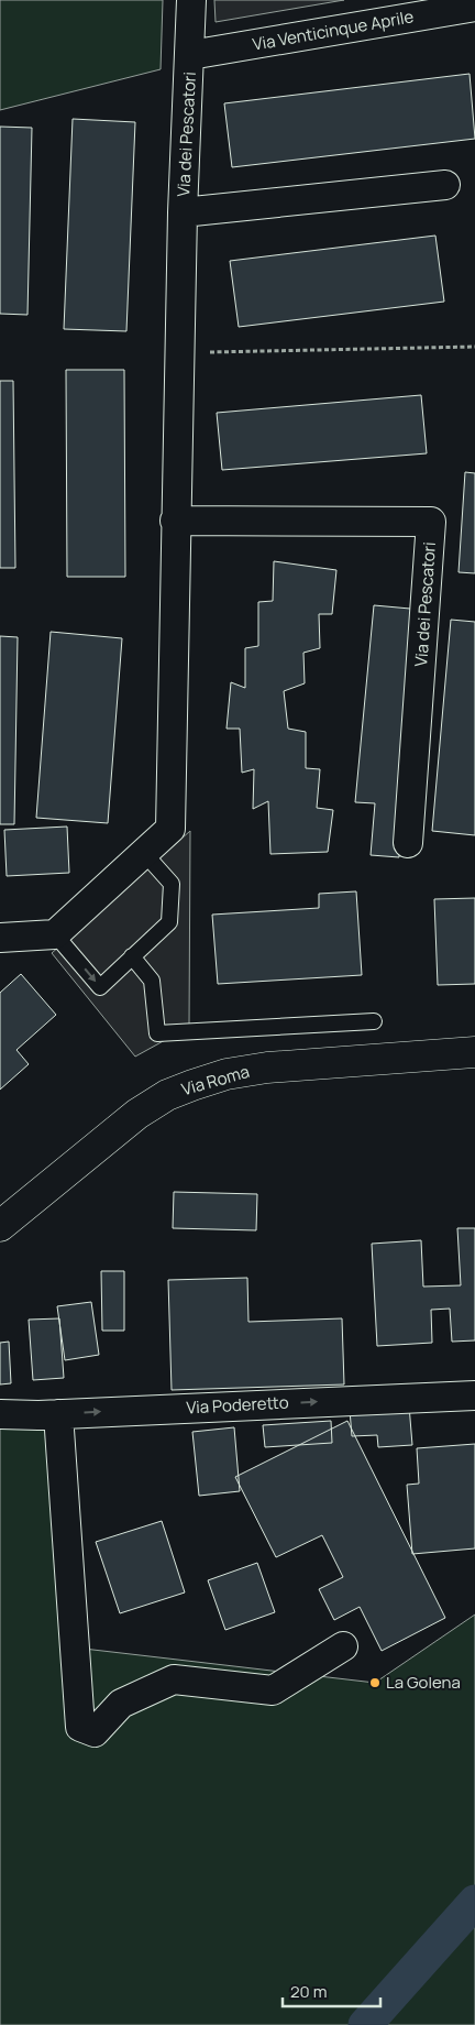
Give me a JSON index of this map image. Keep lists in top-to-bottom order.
{
  "streets": {
    "street": [
      "Via Venticinque Aprile",
      "Via dei Pescatori",
      "Via Roma",
      "Via Poderetto"
    ]
  },
  "crossings": [
    ["Via Venticinque Aprile", "Via dei Pescatori"]
  ],
  "one_way": ["Via Poderetto"],
  "places": ["La Golena"],
  "scale_bar": "20 m"
}
